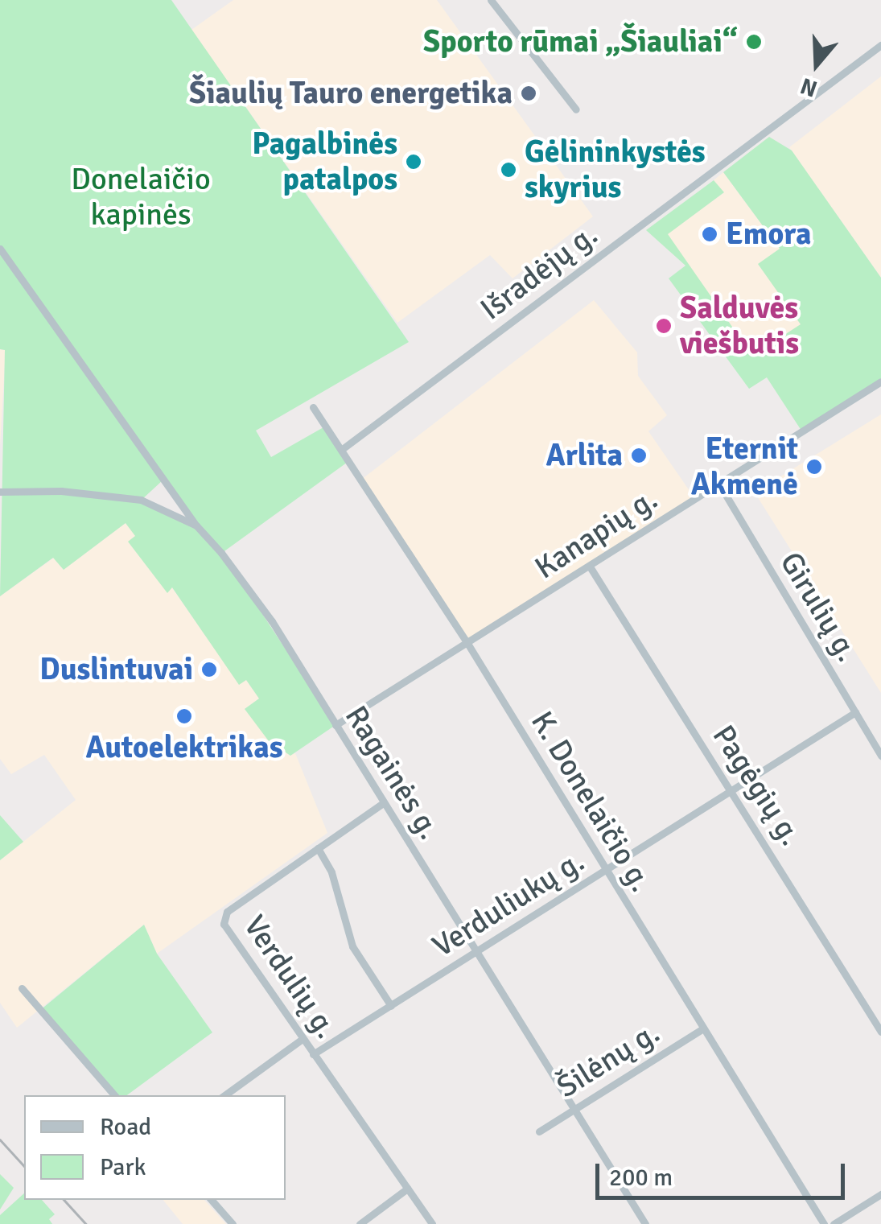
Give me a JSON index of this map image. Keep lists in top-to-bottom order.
{
  "streets": {
    "street": [
      "Išradėjų g.",
      "Kanapių g.",
      "Girulių g.",
      "Ragainės g.",
      "Pagėgių g.",
      "K. Donelaičio g.",
      "Verduliukų g.",
      "Verdulių g.",
      "Šilėnų g."
    ]
  },
  "crossings": [
    ["Išradėjų g.", "K. Donelaičio g."],
    ["Kanapių g.", "Girulių g."],
    ["Kanapių g.", "Ragainės g."],
    ["Kanapių g.", "Pagėgių g."],
    ["Kanapių g.", "K. Donelaičio g."],
    ["Girulių g.", "Verduliukų g."],
    ["Ragainės g.", "Verduliukų g."],
    ["Ragainės g.", "Verdulių g."],
    ["Ragainės g.", "Šilėnų g."],
    ["Pagėgių g.", "Verduliukų g."],
    ["K. Donelaičio g.", "Verduliukų g."],
    ["K. Donelaičio g.", "Šilėnų g."],
    ["Verduliukų g.", "Verdulių g."]
  ],
  "parks": ["Donelaičio kapinės"],
  "places": [
    "Sporto rūmai „Šiauliai“",
    "Šiaulių Tauro energetika",
    "Pagalbinės patalpos",
    "Gėlininkystės skyrius",
    "Emora",
    "Salduvės viešbutis",
    "Arlita",
    "Eternit Akmenė",
    "Duslintuvai",
    "Autoelektrikas"
  ],
  "legend": ["Road", "Park"],
  "scale_bar": "200 m",
  "north": "bottom"
}
